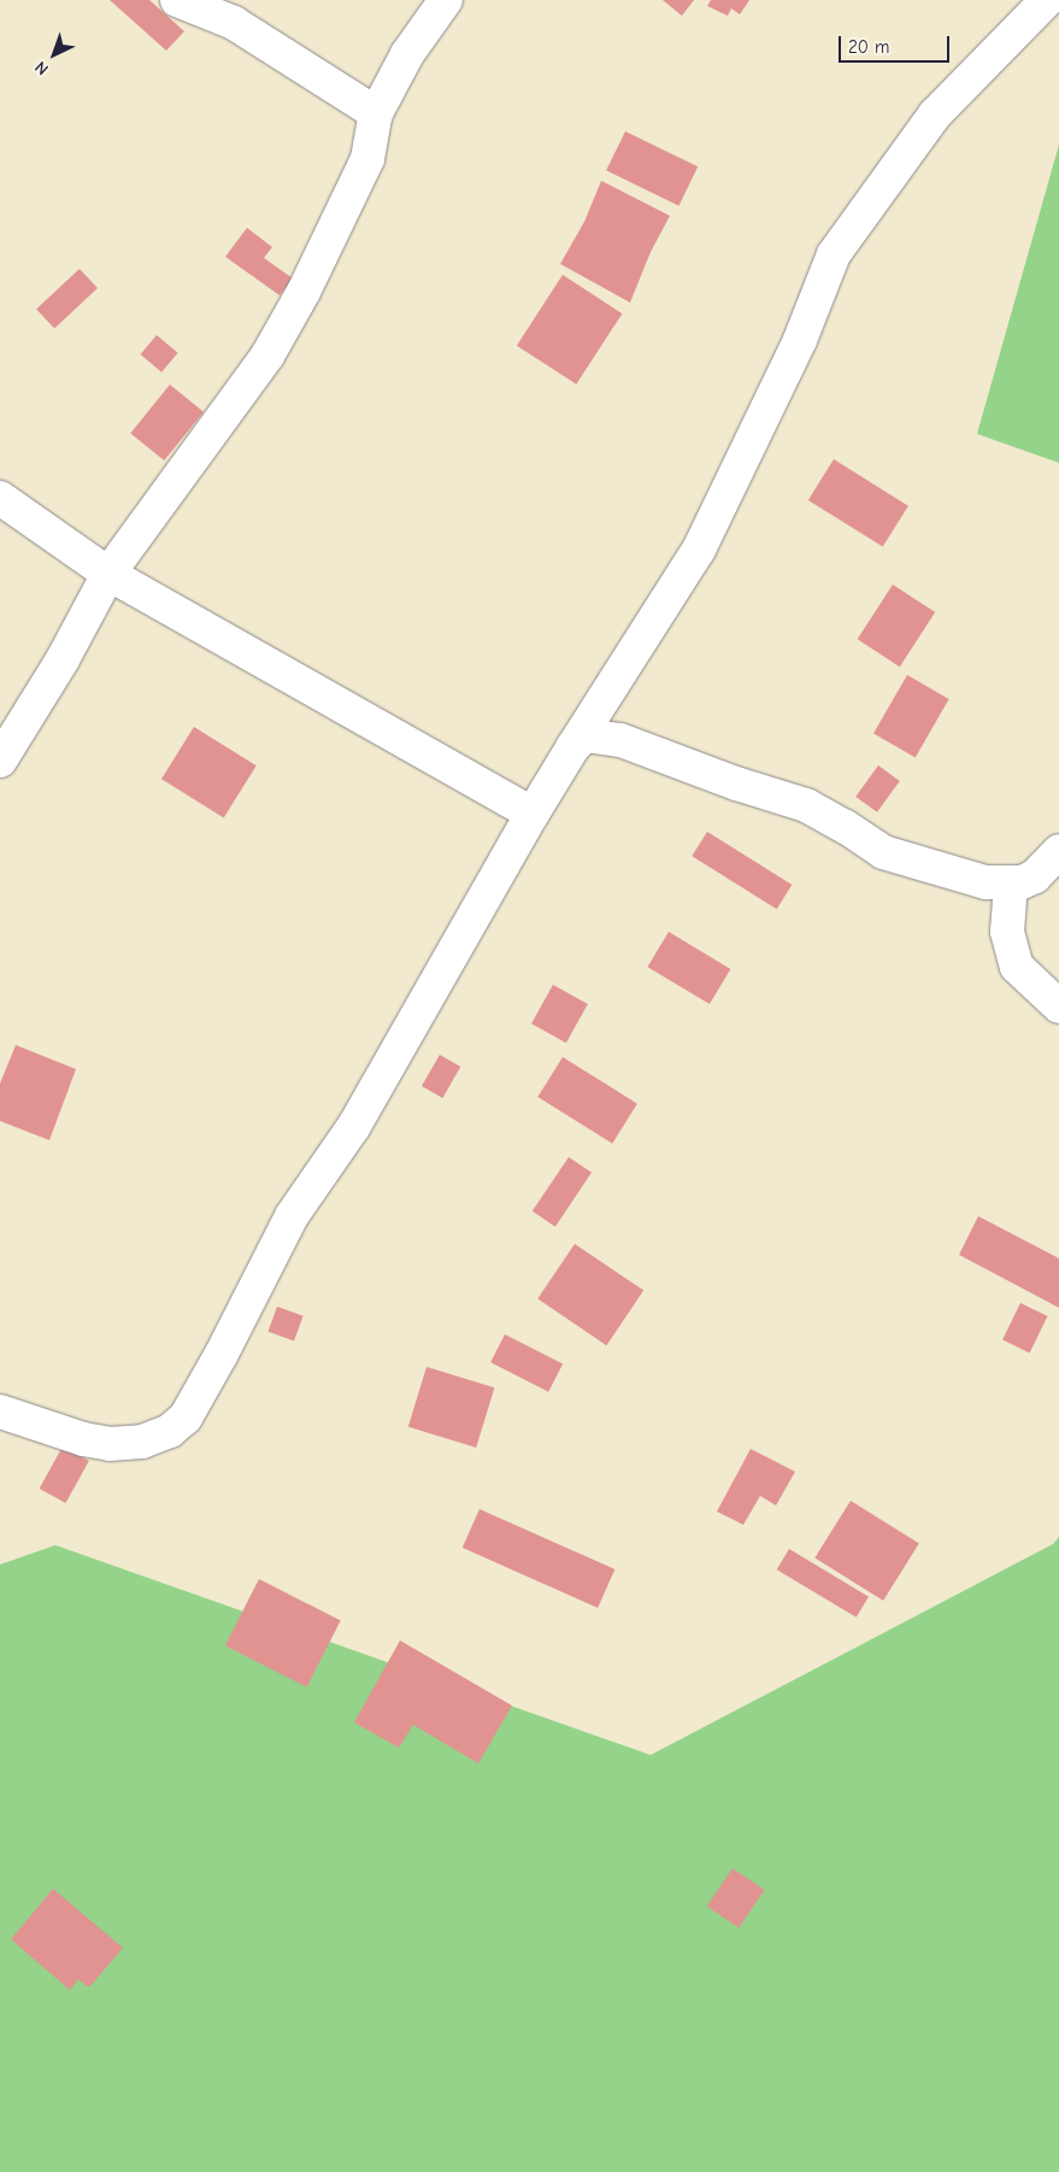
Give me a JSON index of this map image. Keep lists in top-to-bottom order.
{
  "scale_bar": "20 m",
  "north": "bottom left"
}
